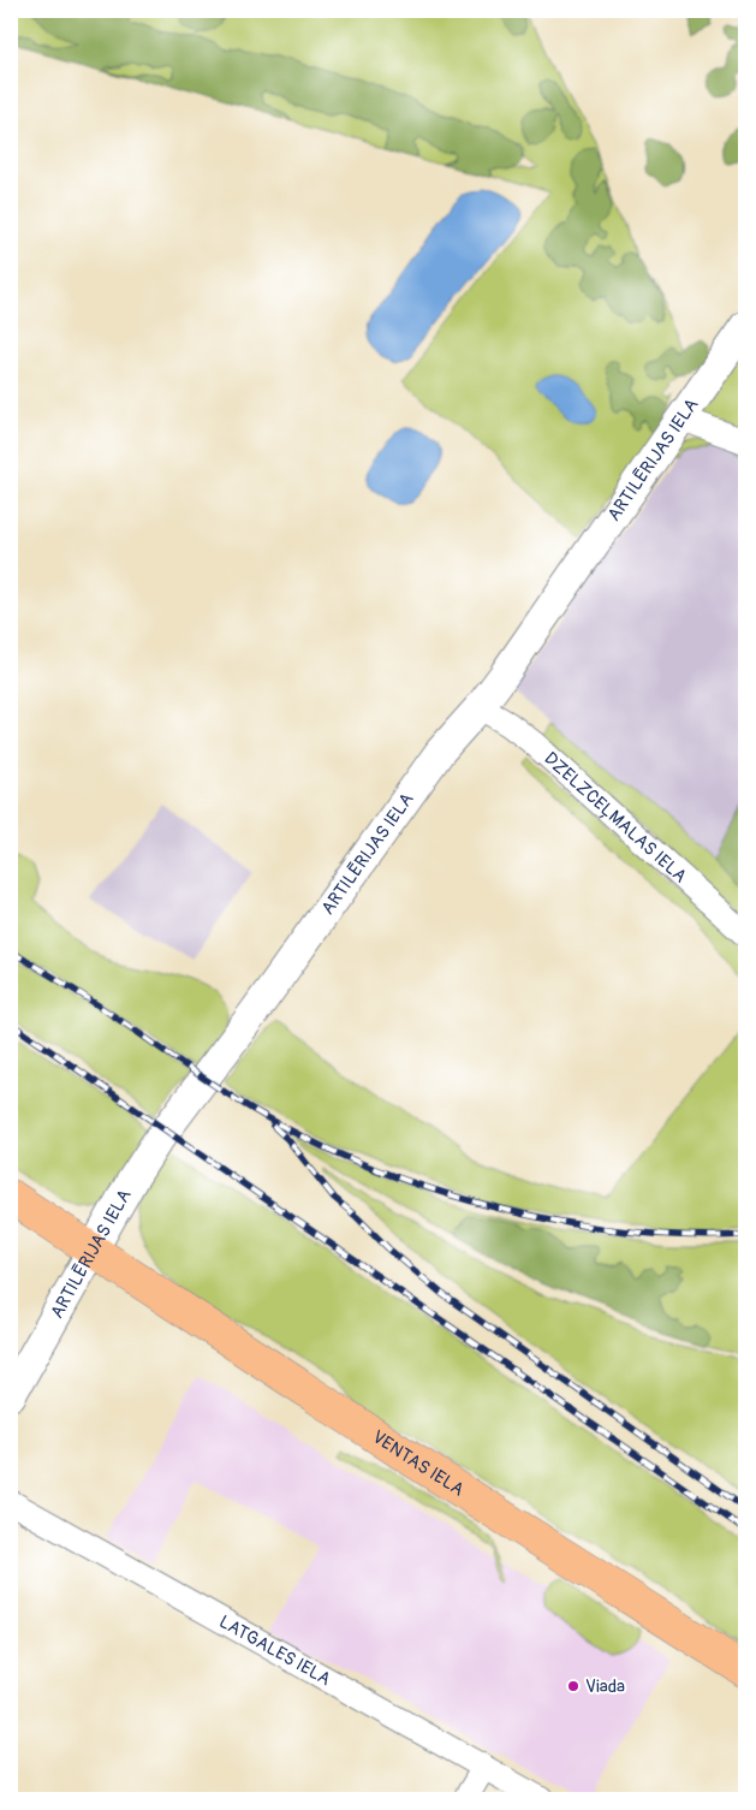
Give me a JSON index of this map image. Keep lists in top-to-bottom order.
{
  "streets": {
    "highway": ["VENTAS IELA"],
    "street": ["ARTILĒRIJAS IELA", "DZELZCEĻMALAS IELA", "LATGALES IELA"]
  },
  "crossings": [
    ["ARTILĒRIJAS IELA", "DZELZCEĻMALAS IELA"],
    ["ARTILĒRIJAS IELA", "VENTAS IELA"]
  ],
  "places": ["Viada"]
}
